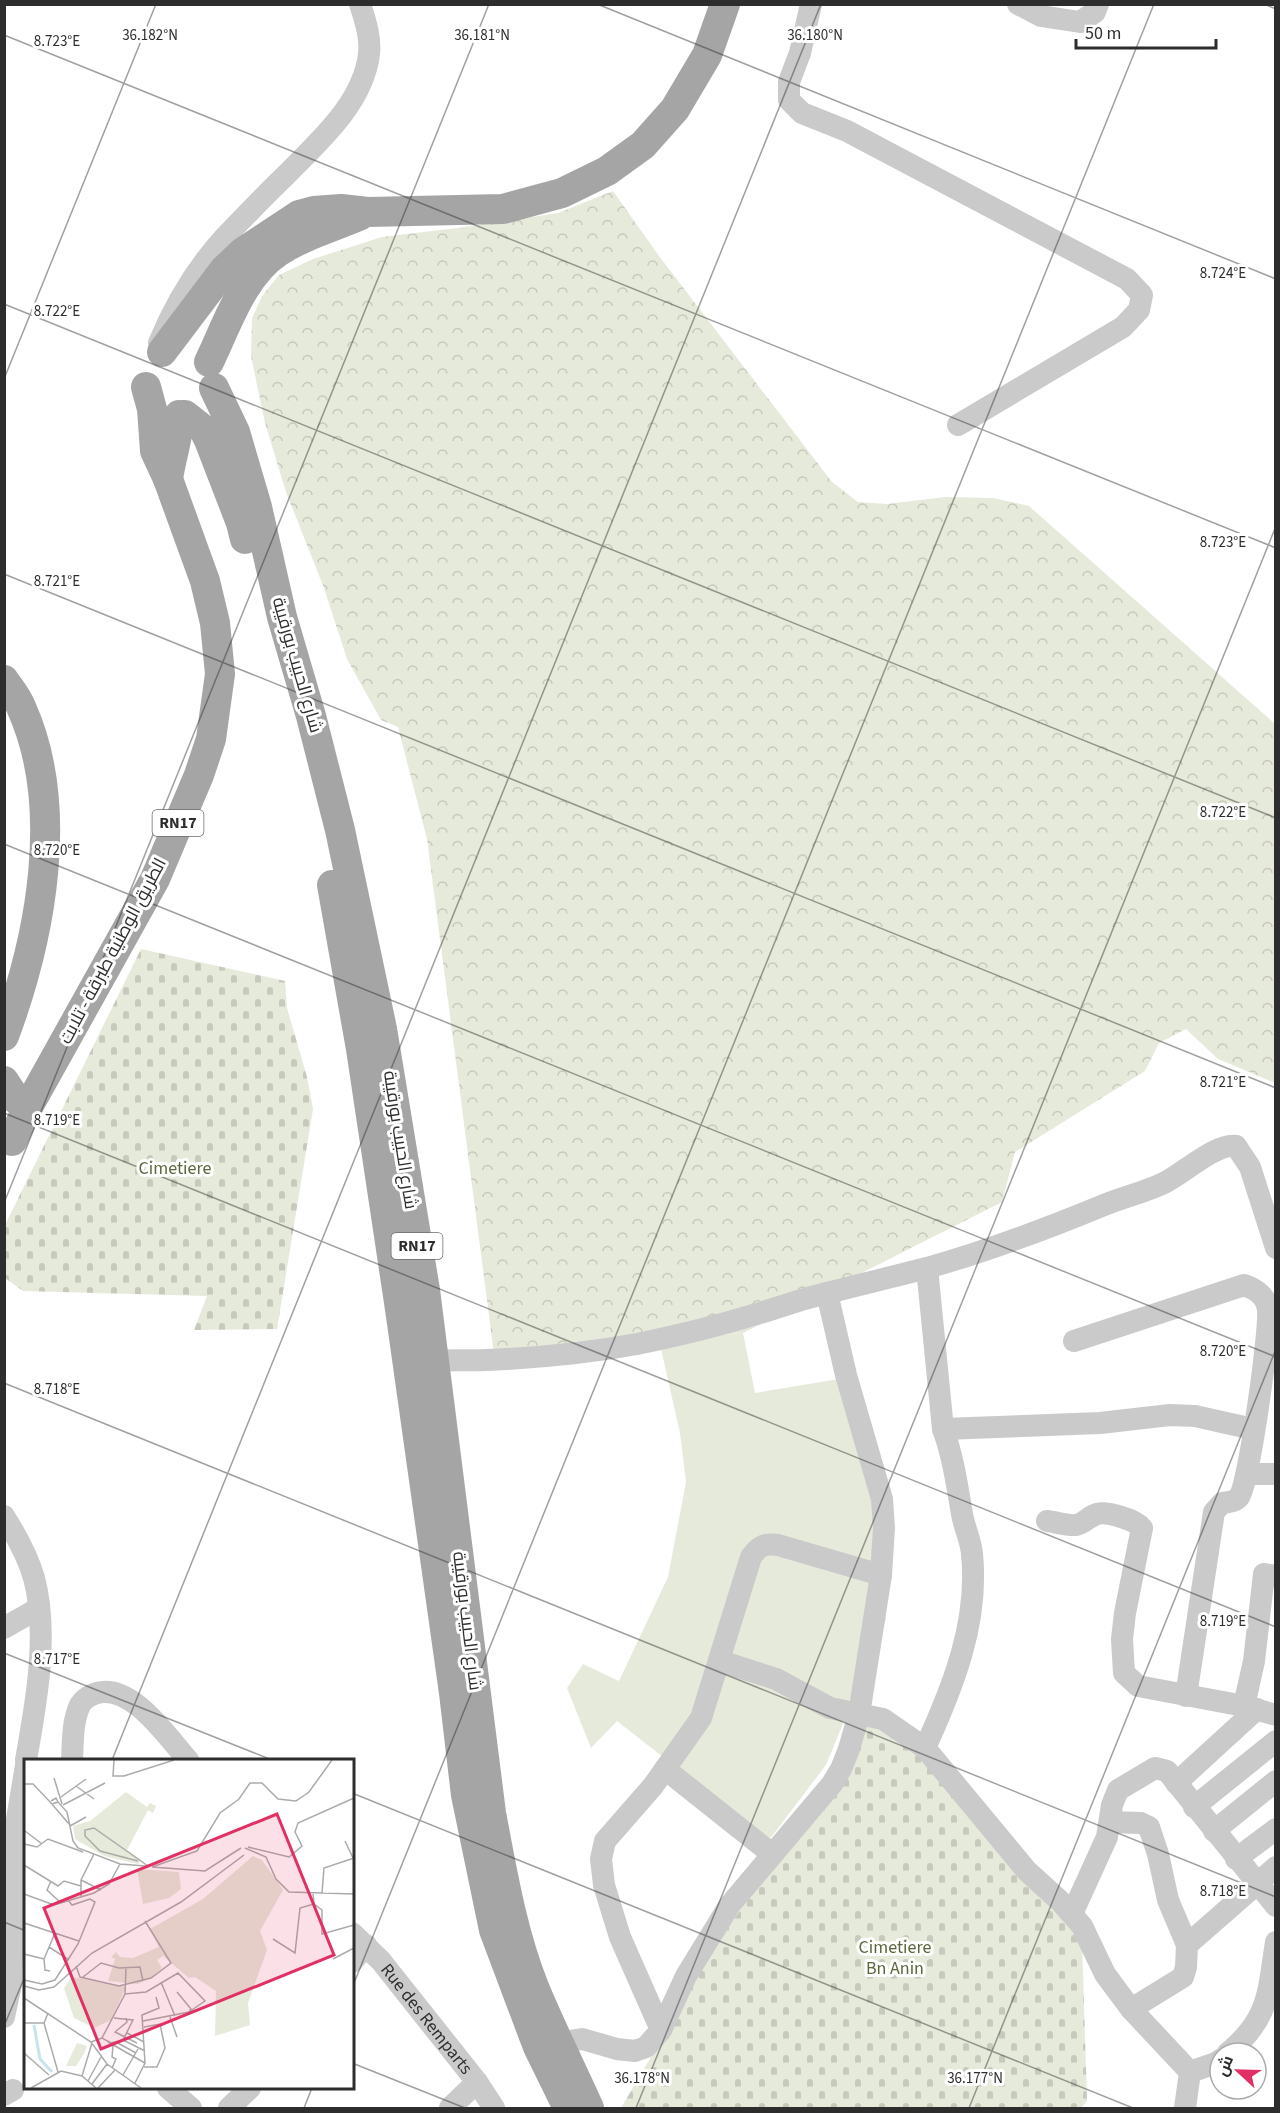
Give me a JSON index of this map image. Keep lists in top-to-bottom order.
{
  "streets": {
    "main road": ["شارع الحبيب بورقيبة", "RN17", "الطريق الوطنية طبرقة - تلابت"],
    "street": ["Rue des Remparts"]
  },
  "crossings": [
    ["شارع الحبيب بورقيبة", "RN17"],
    ["RN17", "الطريق الوطنية طبرقة - تلابت"]
  ],
  "parks": ["Cimetiere", "Cimetiere Bn Anin"],
  "scale_bar": "50 m",
  "north": "left",
  "coordinates": [
    "36.182°N",
    "36.181°N",
    "36.180°N",
    "8.723°E",
    "8.724°E",
    "8.722°E",
    "8.721°E",
    "8.720°E",
    "8.719°E",
    "8.718°E",
    "8.717°E",
    "36.178°N",
    "36.177°N"
  ]
}
